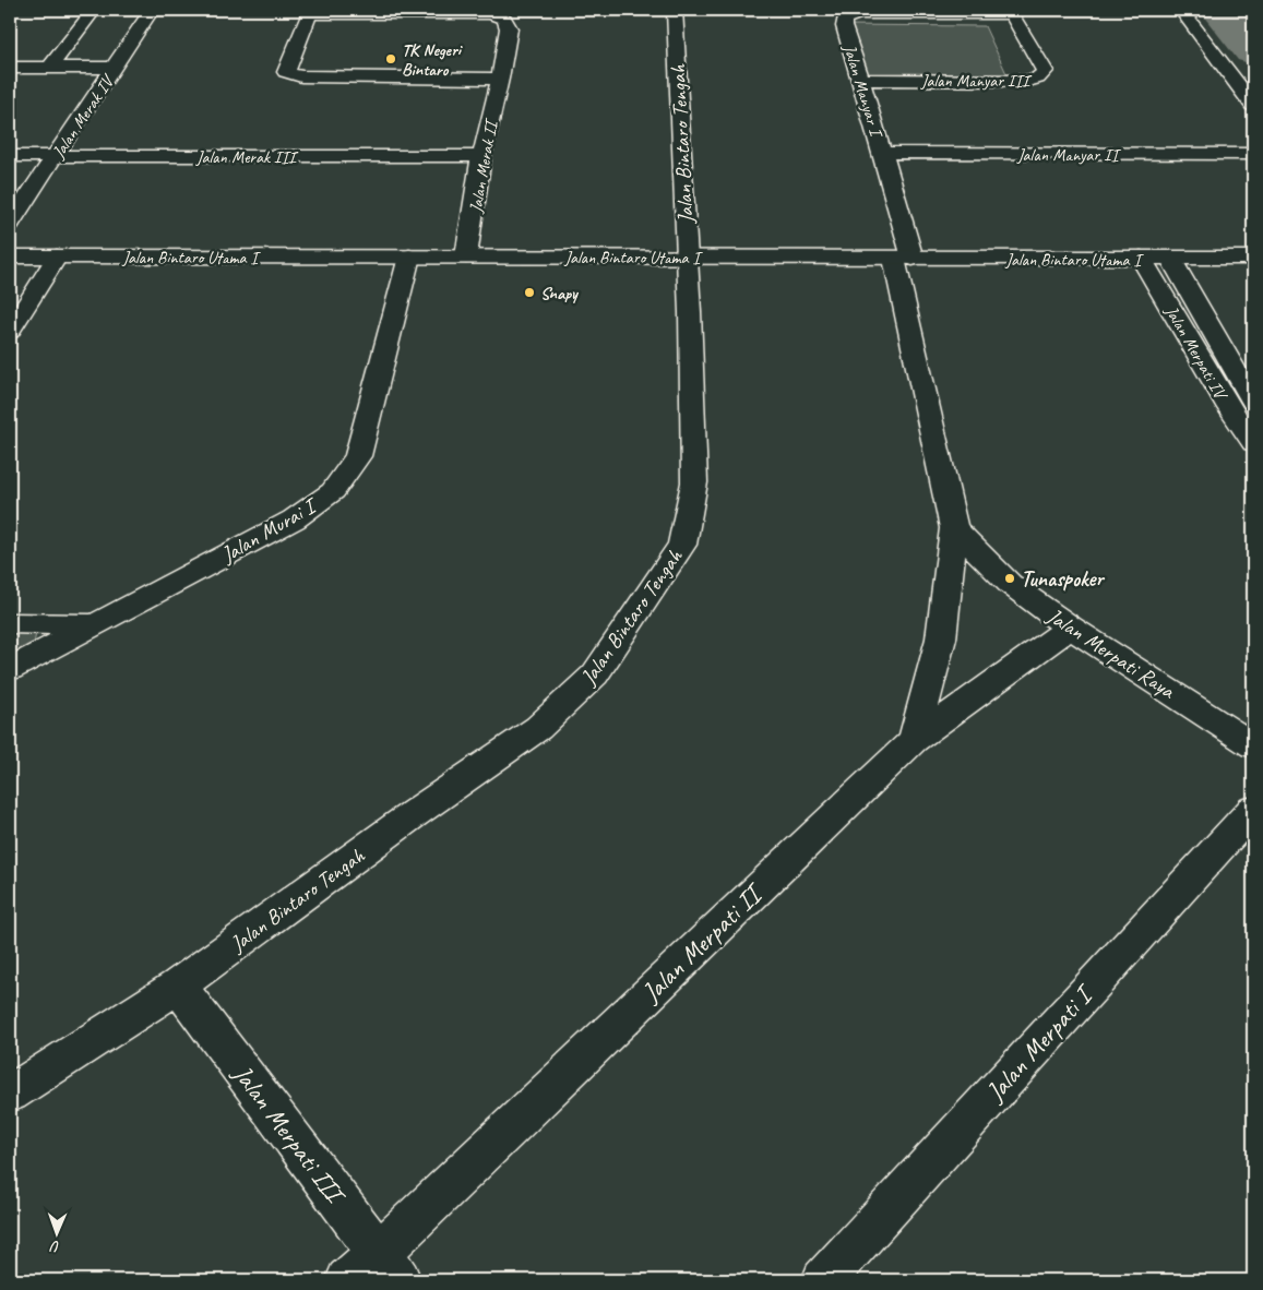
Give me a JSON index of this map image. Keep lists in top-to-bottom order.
{
  "streets": {
    "street": [
      "Jalan Manyar III",
      "Jalan Manyar I",
      "Jalan Merak IV",
      "Jalan Bintaro Tengah",
      "Jalan Manyar II",
      "Jalan Merak III",
      "Jalan Merak II",
      "Jalan Bintaro Utama I",
      "Jalan Merpati IV",
      "Jalan Murai I",
      "Jalan Merpati Raya",
      "Jalan Merpati II",
      "Jalan Merpati I",
      "Jalan Merpati III"
    ]
  },
  "crossings": [
    ["Jalan Manyar III", "Jalan Manyar I"],
    ["Jalan Manyar I", "Jalan Manyar II"],
    ["Jalan Manyar I", "Jalan Bintaro Utama I"],
    ["Jalan Merak IV", "Jalan Merak III"],
    ["Jalan Bintaro Tengah", "Jalan Bintaro Utama I"],
    ["Jalan Bintaro Tengah", "Jalan Merpati III"],
    ["Jalan Merak III", "Jalan Merak II"],
    ["Jalan Merak II", "Jalan Bintaro Utama I"],
    ["Jalan Bintaro Utama I", "Jalan Merpati IV"],
    ["Jalan Bintaro Utama I", "Jalan Murai I"],
    ["Jalan Merpati Raya", "Jalan Merpati II"],
    ["Jalan Merpati II", "Jalan Merpati III"]
  ],
  "places": ["TK Negeri Bintaro", "Snapy", "Tunaspoker"],
  "north": "bottom"
}
